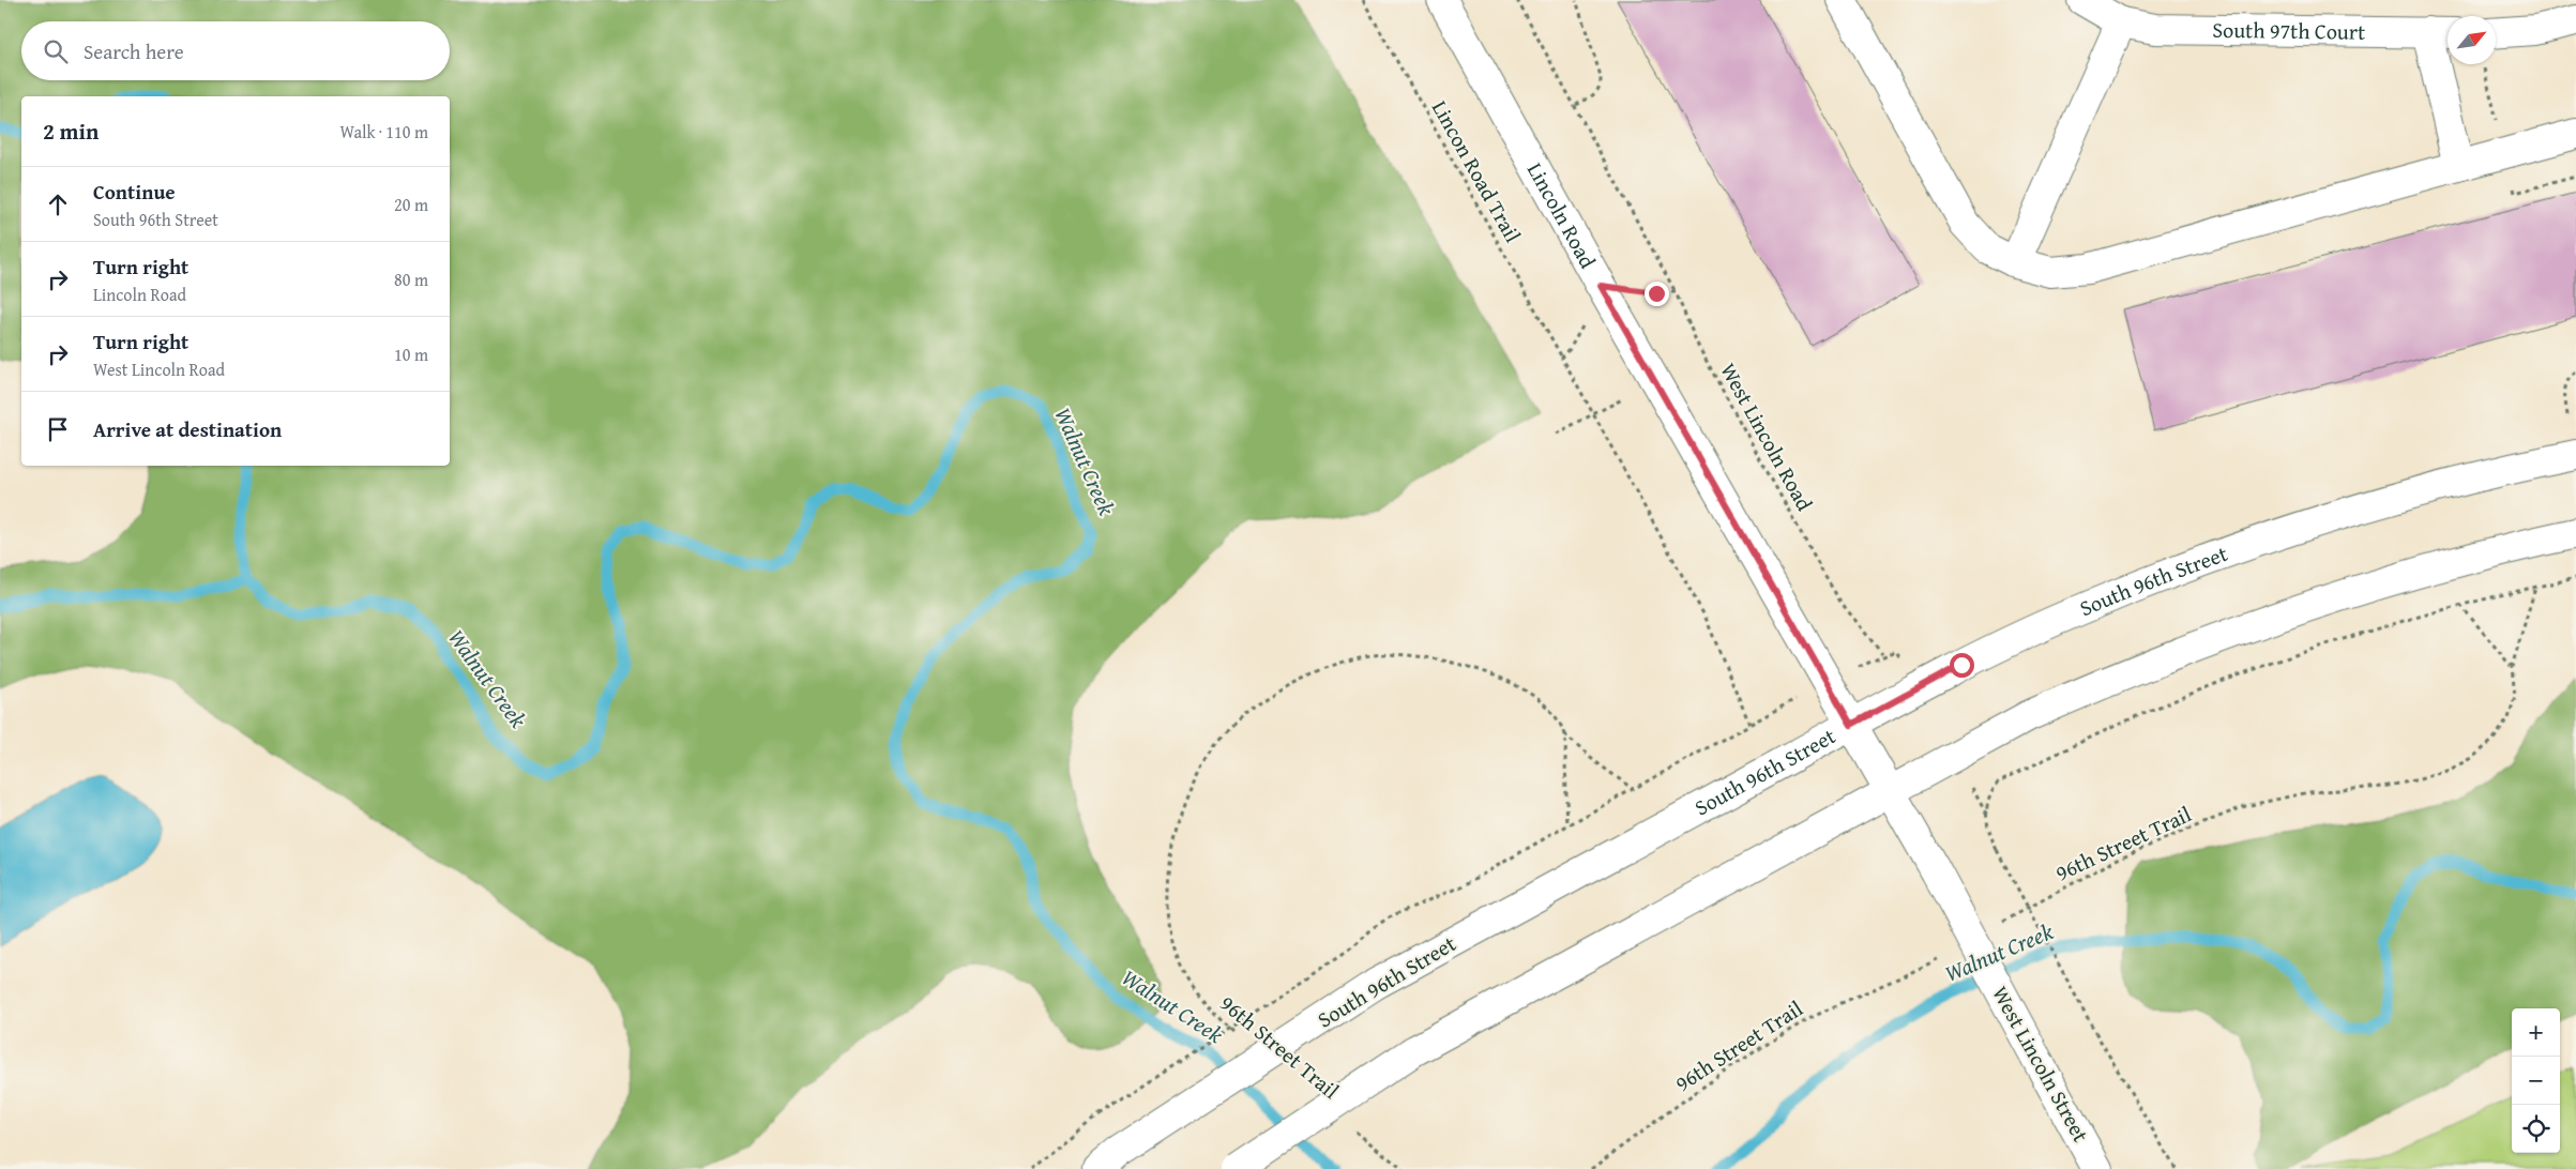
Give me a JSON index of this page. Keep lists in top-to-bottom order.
{
  "streets": {
    "main road": [
      "South 97th Court",
      "Lincoln Road",
      "South 96th Street",
      "West Lincoln Street"
    ],
    "path": ["Lincon Road Trail", "West Lincoln Road", "96th Street Trail"]
  },
  "crossings": [
    ["Lincoln Road", "South 96th Street"],
    ["Lincoln Road", "West Lincoln Street"]
  ],
  "water": ["Walnut Creek"],
  "north": "top right",
  "page": {
    "search": "Search here",
    "heading": ["2 min", "Walk · 110 m"],
    "list": [
      ["Continue", "South 96th Street", "20 m"],
      ["Turn right", "Lincoln Road", "80 m"],
      ["Turn right", "West Lincoln Road", "10 m"],
      "Arrive at destination"
    ],
    "map_buttons": ["+", "−"]
  }
}
